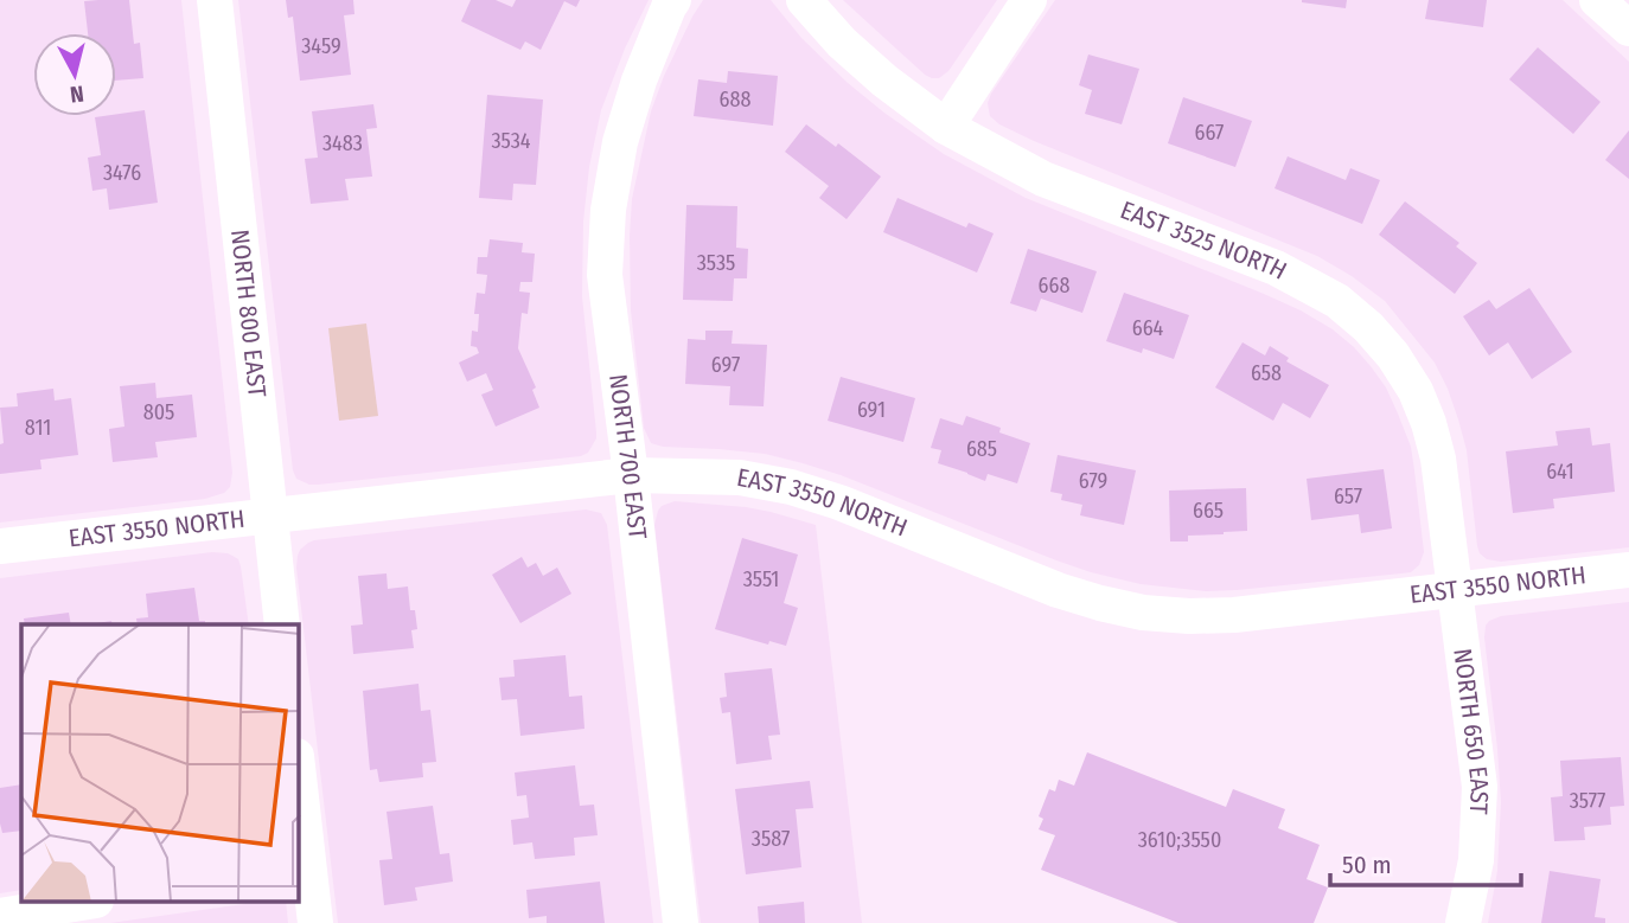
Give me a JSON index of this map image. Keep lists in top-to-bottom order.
{
  "streets": {
    "street": [
      "EAST 3525 NORTH",
      "NORTH 800 EAST",
      "NORTH 700 EAST",
      "EAST 3550 NORTH",
      "NORTH 650 EAST"
    ]
  },
  "crossings": [
    ["EAST 3525 NORTH", "EAST 3550 NORTH"],
    ["EAST 3525 NORTH", "NORTH 650 EAST"],
    ["NORTH 800 EAST", "EAST 3550 NORTH"],
    ["NORTH 700 EAST", "EAST 3550 NORTH"],
    ["EAST 3550 NORTH", "NORTH 650 EAST"]
  ],
  "house_numbers": [
    "3459",
    "688",
    "667",
    "3534",
    "3483",
    "3476",
    "3535",
    "668",
    "664",
    "697",
    "658",
    "691",
    "805",
    "811",
    "685",
    "641",
    "679",
    "657",
    "665",
    "3551",
    "3577",
    "3587",
    "3610;3550"
  ],
  "scale_bar": "50 m",
  "north": "bottom"
}
